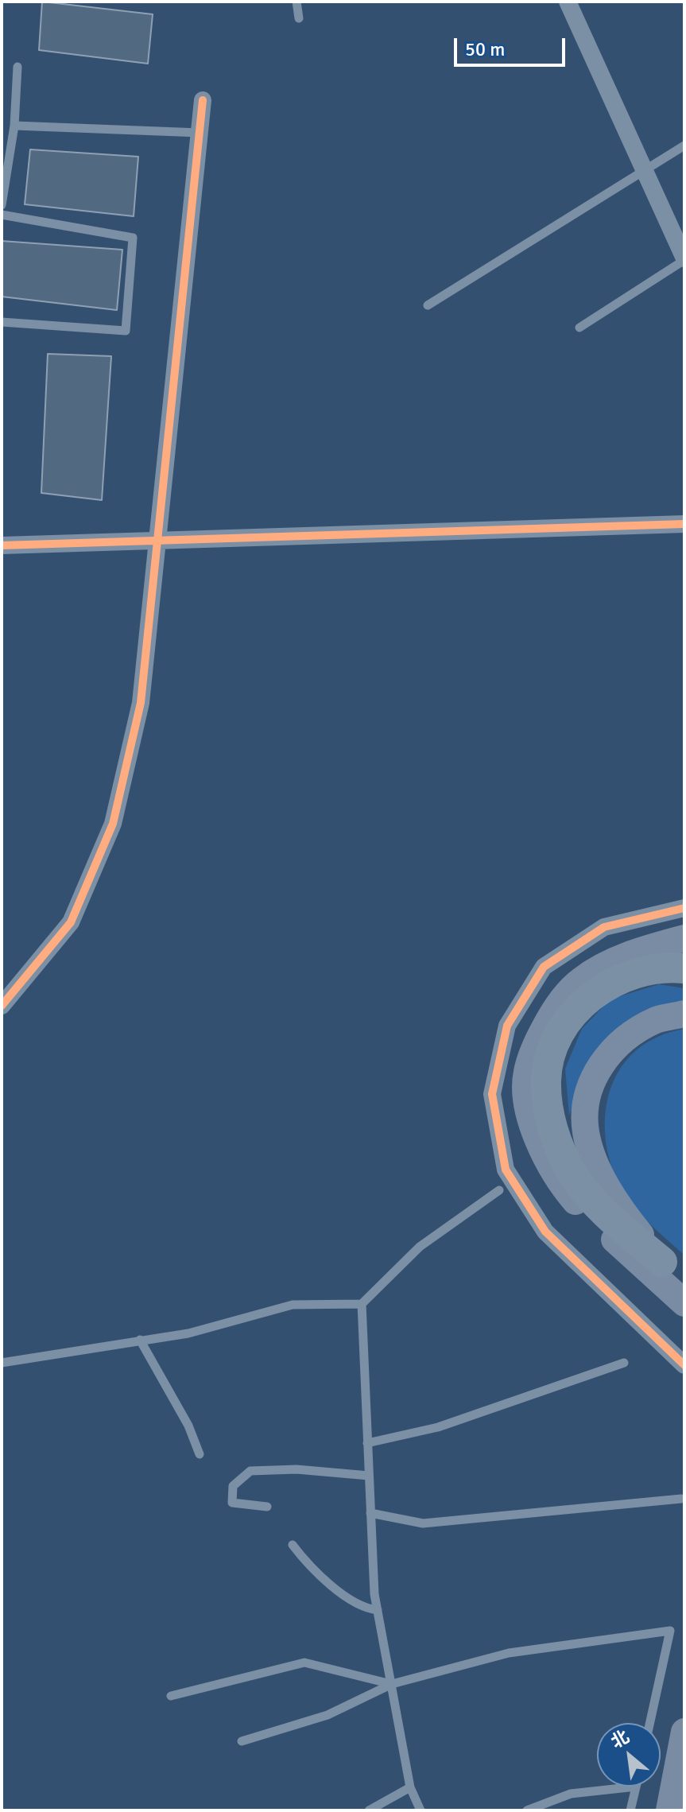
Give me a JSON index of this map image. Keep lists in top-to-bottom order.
{
  "scale_bar": "50 m",
  "north": "top left"
}
